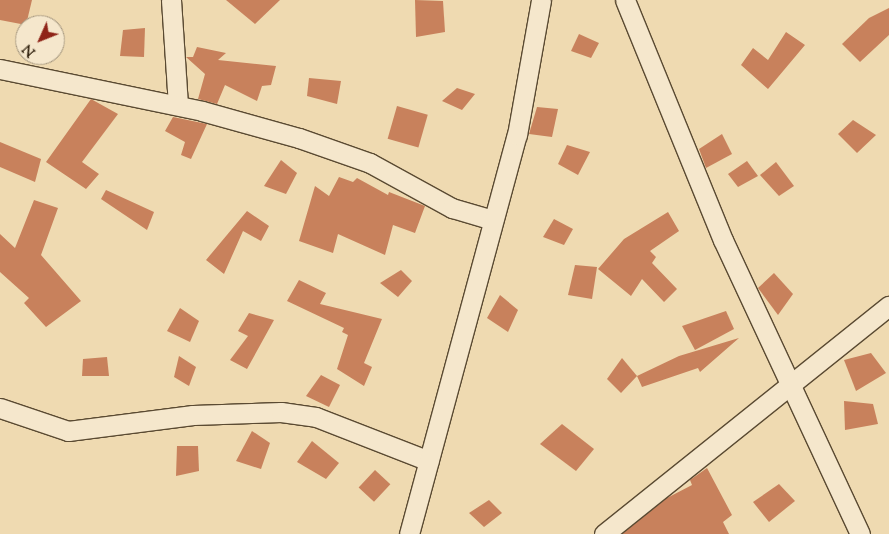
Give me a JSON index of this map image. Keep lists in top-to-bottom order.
{
  "north": "bottom left"
}
